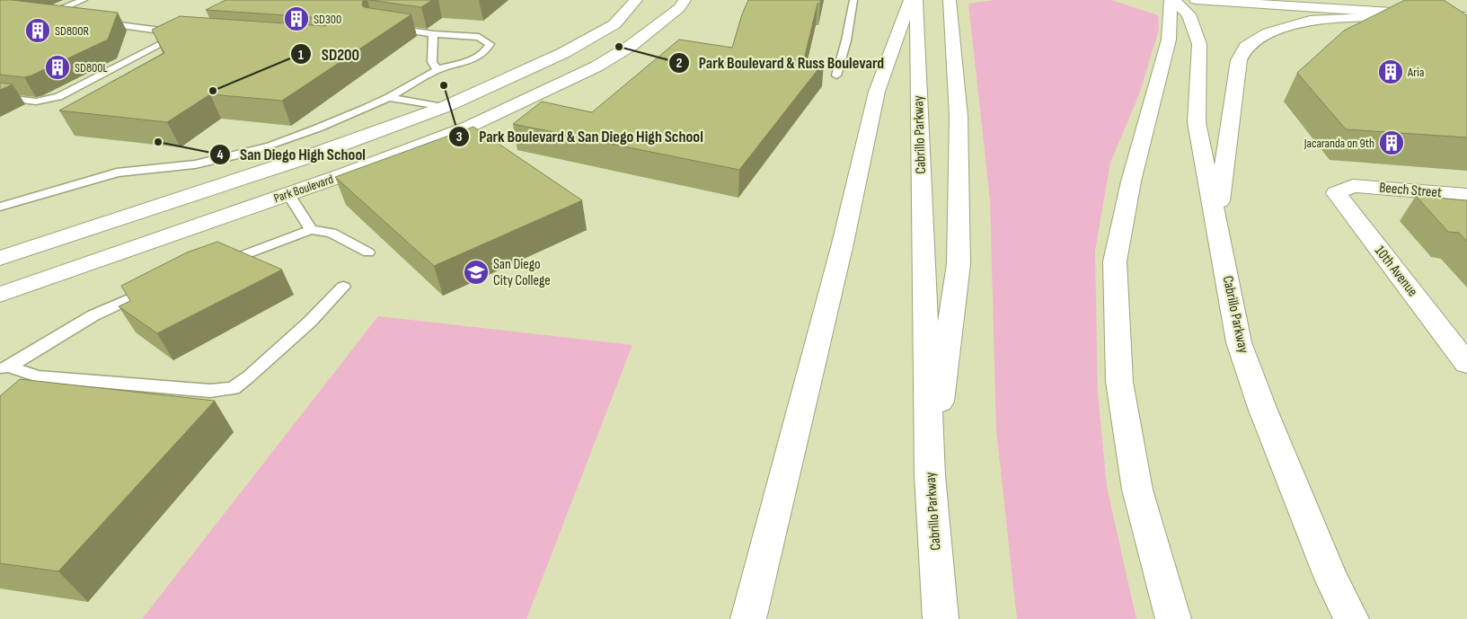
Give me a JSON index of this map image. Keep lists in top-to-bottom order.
{
  "streets": {
    "main road": [
      "Cabrillo Parkway",
      "Park Boulevard",
      "Beech Street",
      "10th Avenue"
    ]
  },
  "crossings": [
    ["Beech Street", "10th Avenue"]
  ],
  "places": {
    "building": [
      "SD300",
      "SD800R",
      "SD800L",
      "Aria",
      "Jacaranda on 9th"
    ],
    "other": [
      "Park Boulevard & Russ Boulevard",
      "Park Boulevard & San Diego High School",
      "SD200",
      "San Diego High School"
    ],
    "school or university": ["San Diego City College"]
  }
}
